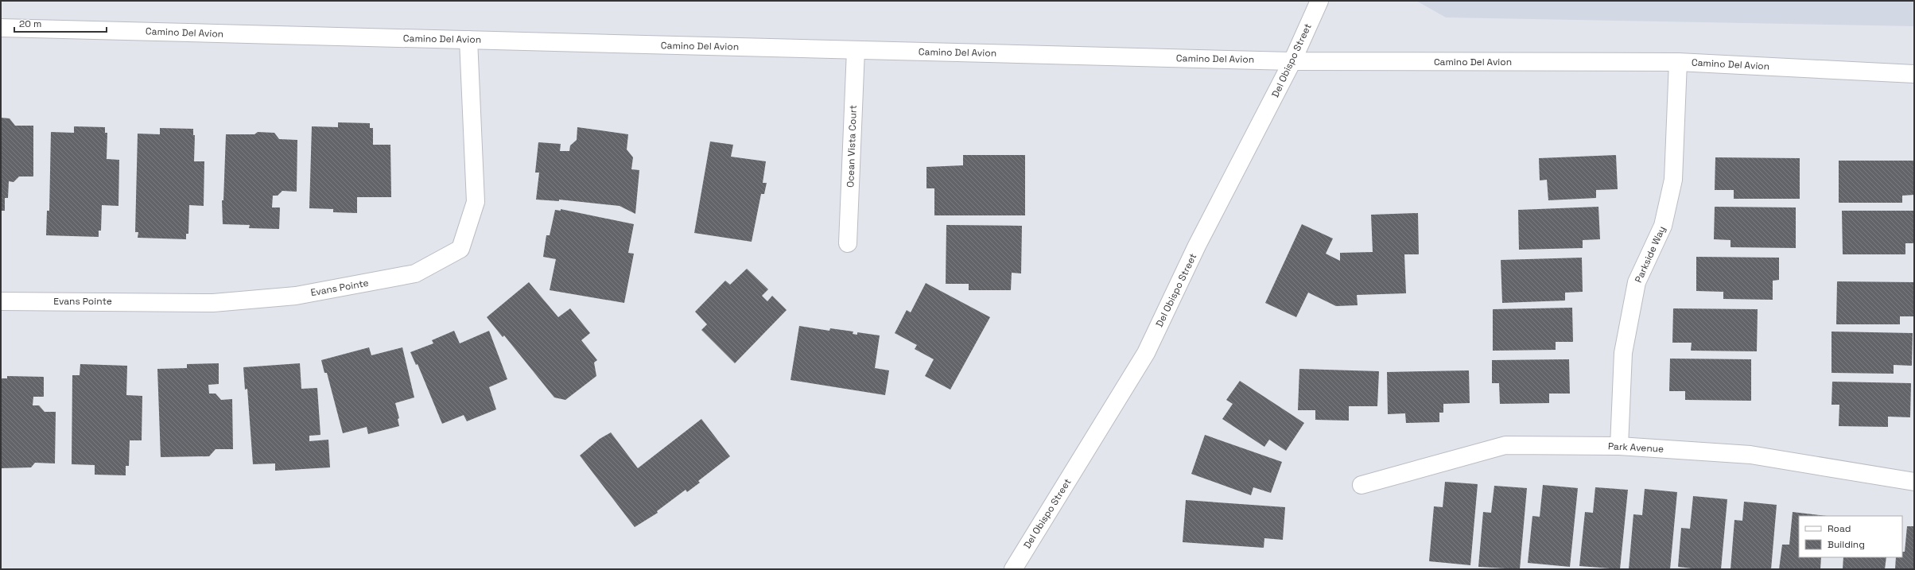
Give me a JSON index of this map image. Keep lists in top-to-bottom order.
{
  "streets": {
    "main road": [
      "Camino Del Avion",
      "Del Obispo Street",
      "Ocean Vista Court",
      "Parkside Way",
      "Evans Pointe",
      "Park Avenue"
    ]
  },
  "crossings": [
    ["Camino Del Avion", "Del Obispo Street"],
    ["Camino Del Avion", "Ocean Vista Court"],
    ["Camino Del Avion", "Parkside Way"],
    ["Camino Del Avion", "Evans Pointe"],
    ["Parkside Way", "Park Avenue"]
  ],
  "legend": ["Road", "Building"],
  "scale_bar": "20 m"
}
